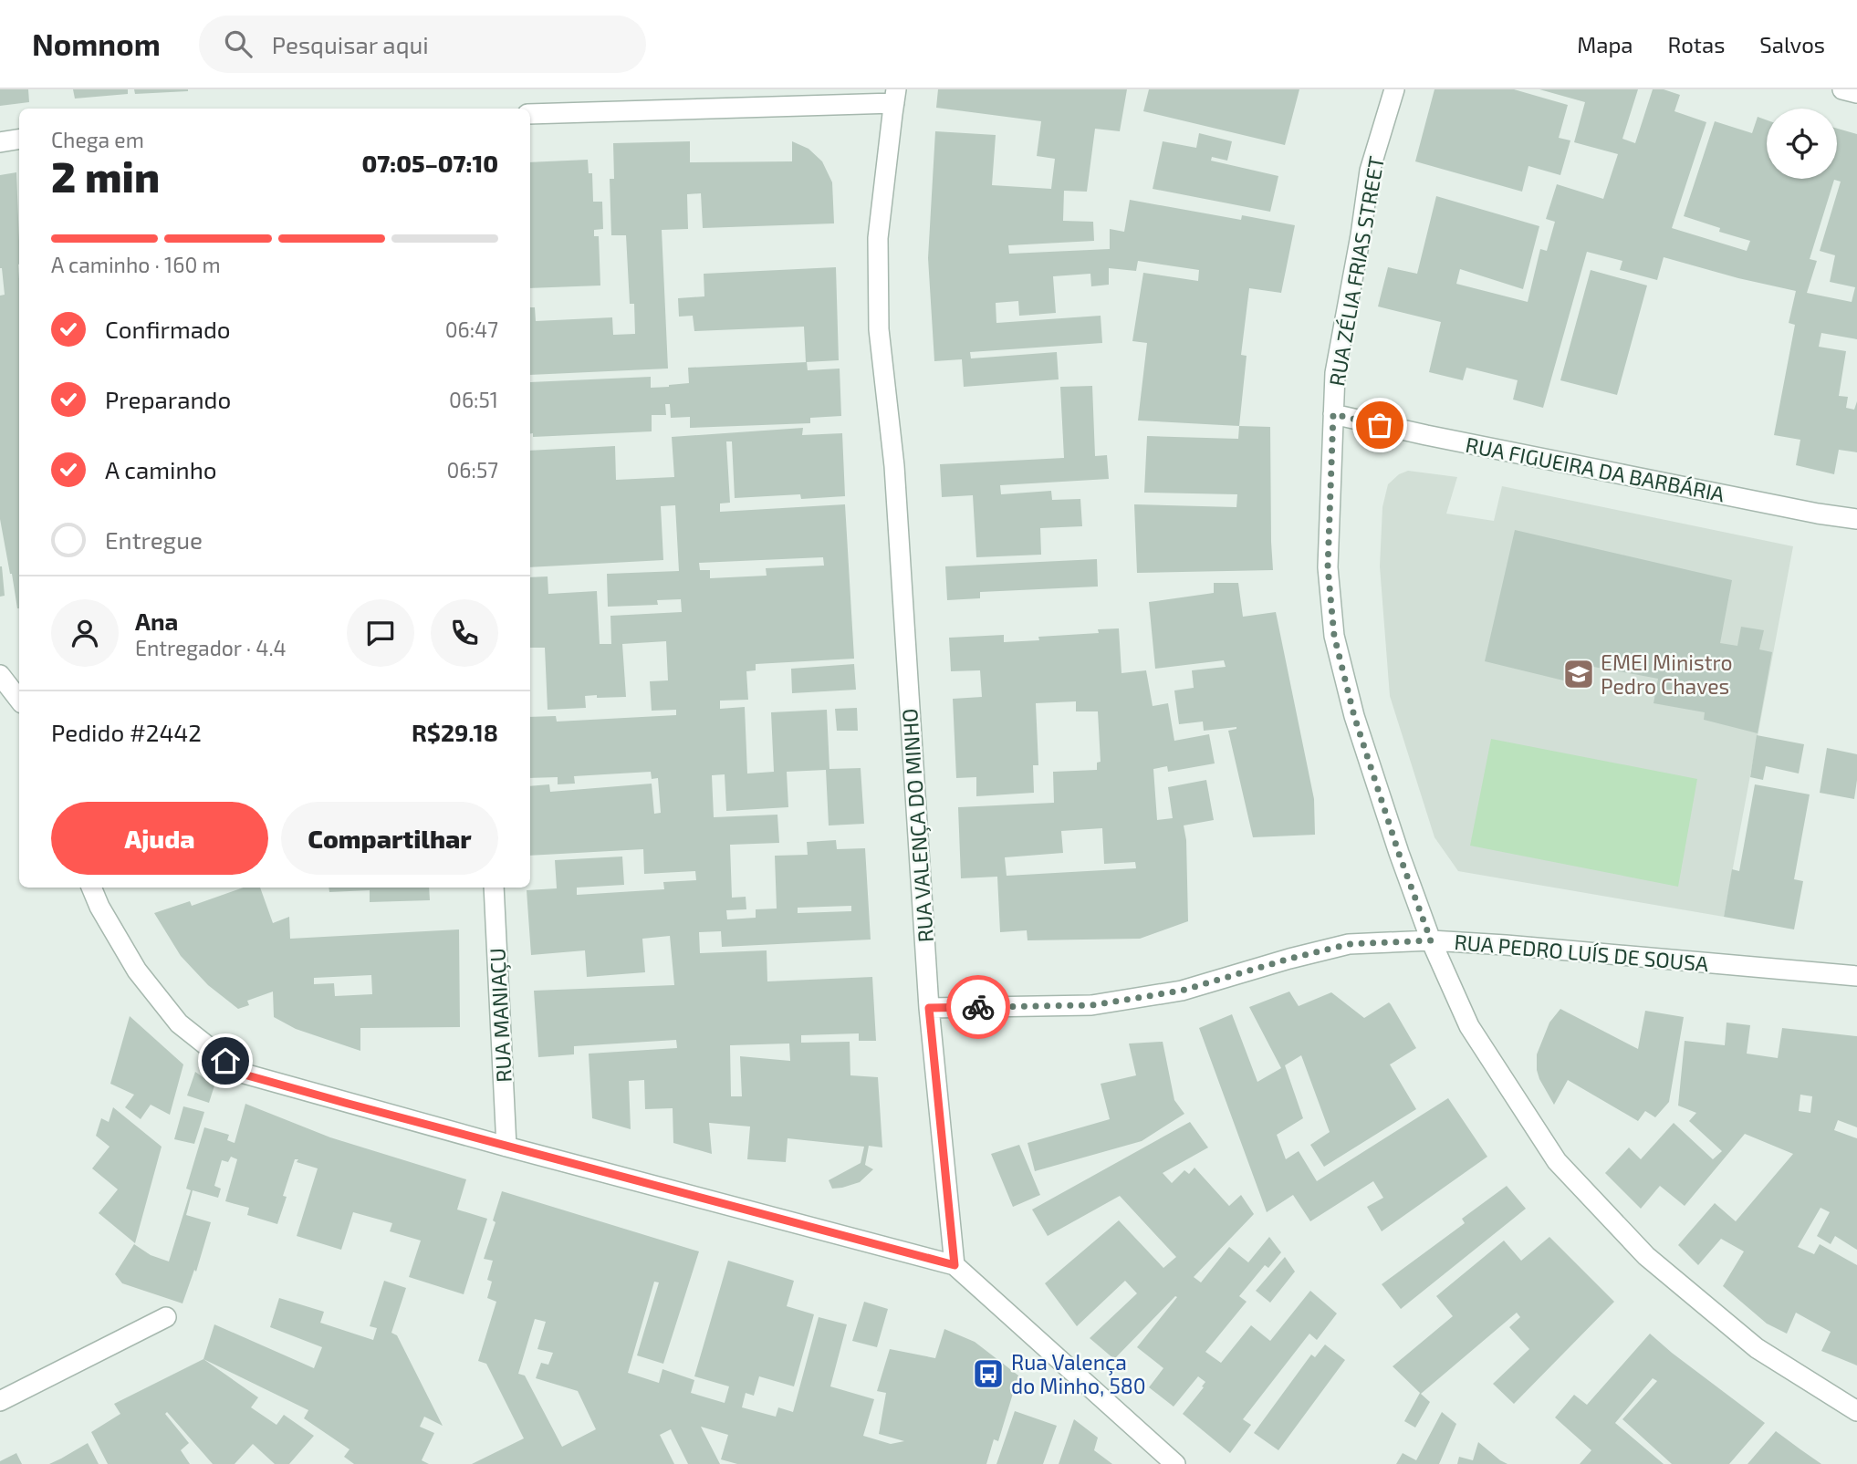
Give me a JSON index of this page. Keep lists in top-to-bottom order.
{
  "streets": {
    "street": [
      "RUA ZÉLIA FRIAS STREET",
      "RUA FIGUEIRA DA BARBÁRIA",
      "RUA VALENÇA DO MINHO",
      "RUA PEDRO LUÍS DE SOUSA",
      "RUA MANIAÇU"
    ]
  },
  "crossings": [
    ["RUA ZÉLIA FRIAS STREET", "RUA FIGUEIRA DA BARBÁRIA"],
    ["RUA ZÉLIA FRIAS STREET", "RUA PEDRO LUÍS DE SOUSA"],
    ["RUA VALENÇA DO MINHO", "RUA PEDRO LUÍS DE SOUSA"]
  ],
  "places": {
    "school or university": ["EMEI Ministro Pedro Chaves"],
    "bus stop": ["Rua Valença do Minho, 580"]
  },
  "page": {
    "header": "Nomnom",
    "search": "Pesquisar aqui",
    "nav": ["Mapa", "Rotas", "Salvos"],
    "heading": ["2 min", "Chega em", "07:05–07:10"],
    "panel": [
      "Ana",
      "Entregador · 4.4",
      "Pedido #2442",
      "R$29.18"
    ],
    "bar": "A caminho · 160 m",
    "list": [
      ["Confirmado", "06:47"],
      ["Preparando", "06:51"],
      ["A caminho", "06:57"],
      "Entregue"
    ],
    "buttons": ["Ajuda", "Compartilhar"]
  }
}
